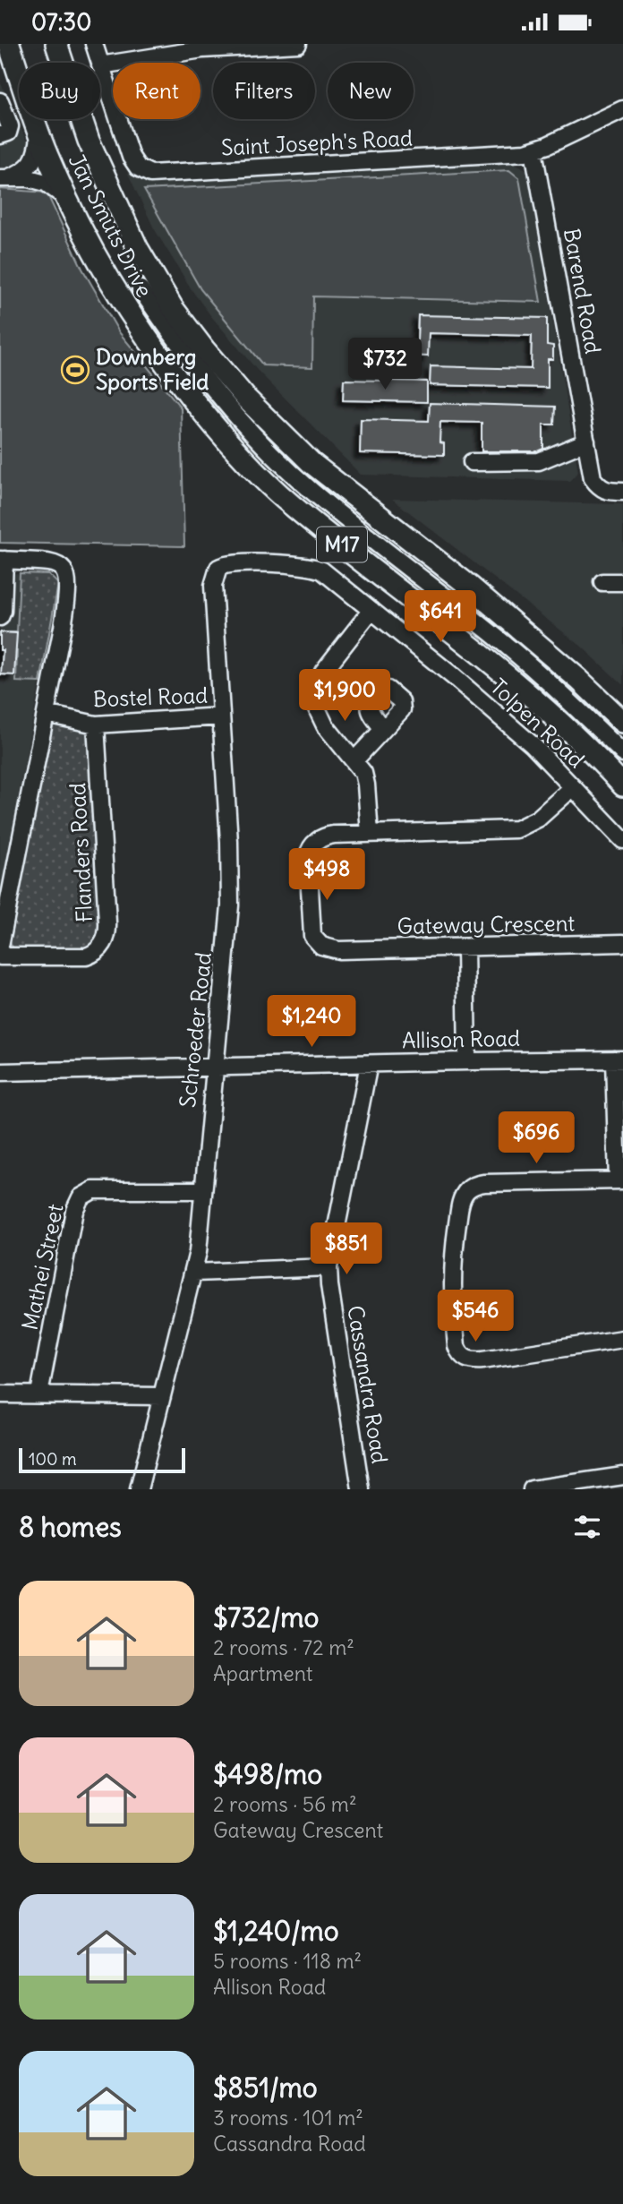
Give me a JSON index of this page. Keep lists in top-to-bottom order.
{
  "streets": {
    "main road": ["Jan Smuts Drive", "M17"],
    "street": [
      "Saint Joseph's Road",
      "Barend Road",
      "Bostel Road",
      "Tolpen Road",
      "Flanders Road",
      "Gateway Crescent",
      "Schroeder Road",
      "Allison Road",
      "Mathei Street",
      "Cassandra Road"
    ]
  },
  "crossings": [
    ["Saint Joseph's Road", "Barend Road"],
    ["Bostel Road", "Flanders Road"],
    ["Bostel Road", "Schroeder Road"],
    ["Tolpen Road", "Gateway Crescent"],
    ["Tolpen Road", "Schroeder Road"],
    ["Schroeder Road", "Allison Road"],
    ["Schroeder Road", "Mathei Street"],
    ["Allison Road", "Cassandra Road"]
  ],
  "places": {
    "sports": ["Downberg Sports Field"]
  },
  "scale_bar": "100 m",
  "page": {
    "status": "07:30",
    "chip": [
      "Buy",
      "Rent",
      "Filters",
      "New"
    ],
    "price": [
      "$732",
      "$641",
      "$1,900",
      "$498",
      "$1,240",
      "$696",
      "$851",
      "$546"
    ],
    "scale": "100 m",
    "heading": "8 homes",
    "list": [
      {
        "name": "$732/mo",
        "note": "2 rooms · 72 m² · Apartment"
      },
      {
        "name": "$498/mo",
        "note": "2 rooms · 56 m² · Gateway Crescent"
      },
      {
        "name": "$1,240/mo",
        "note": "5 rooms · 118 m² · Allison Road"
      },
      {
        "name": "$851/mo",
        "note": "3 rooms · 101 m² · Cassandra Road"
      }
    ]
  }
}
